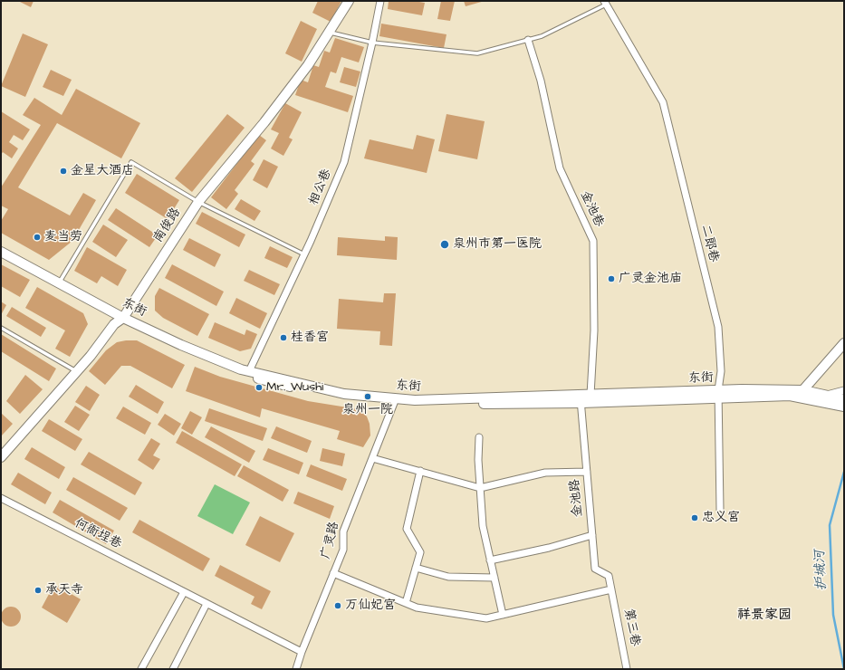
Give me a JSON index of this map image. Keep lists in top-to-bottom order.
{
  "streets": {
    "main road": ["南俊路", "东街"],
    "street": [
      "相公巷",
      "金池巷",
      "二郎巷",
      "金池路",
      "何衙埕巷",
      "广灵路",
      "第三巷"
    ]
  },
  "crossings": [
    ["相公巷", "东街"],
    ["金池巷", "东街"],
    ["南俊路", "东街"],
    ["二郎巷", "东街"],
    ["东街", "金池路"],
    ["东街", "广灵路"],
    ["金池路", "第三巷"],
    ["何衙埕巷", "广灵路"]
  ],
  "districts": ["祥景家园"],
  "water": ["护城河"],
  "places": [
    "金星大酒店",
    "麦当劳",
    "泉州市第一医院",
    "广灵金池庙",
    "桂香宫",
    "Mr. Wushi",
    "泉州一院",
    "忠义宫",
    "承天寺",
    "万仙妃宫"
  ]
}
